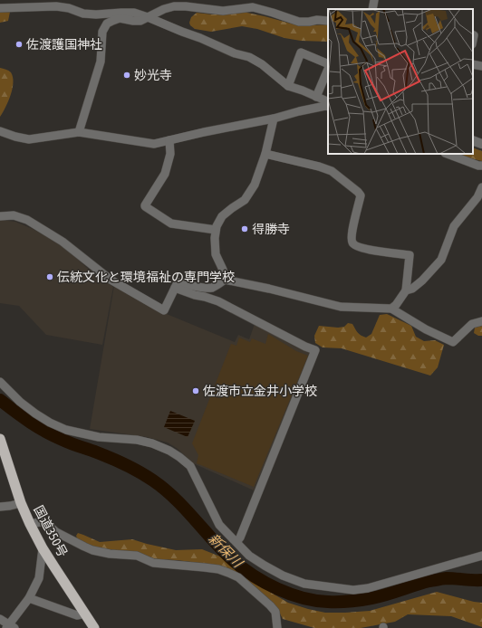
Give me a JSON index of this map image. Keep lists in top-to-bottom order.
{
  "streets": {
    "highway": ["国道350号"]
  },
  "water": ["新保川"],
  "places": [
    "佐渡護国神社",
    "妙光寺",
    "得勝寺",
    "伝統文化と環境福祉の専門学校",
    "佐渡市立金井小学校"
  ]
}
